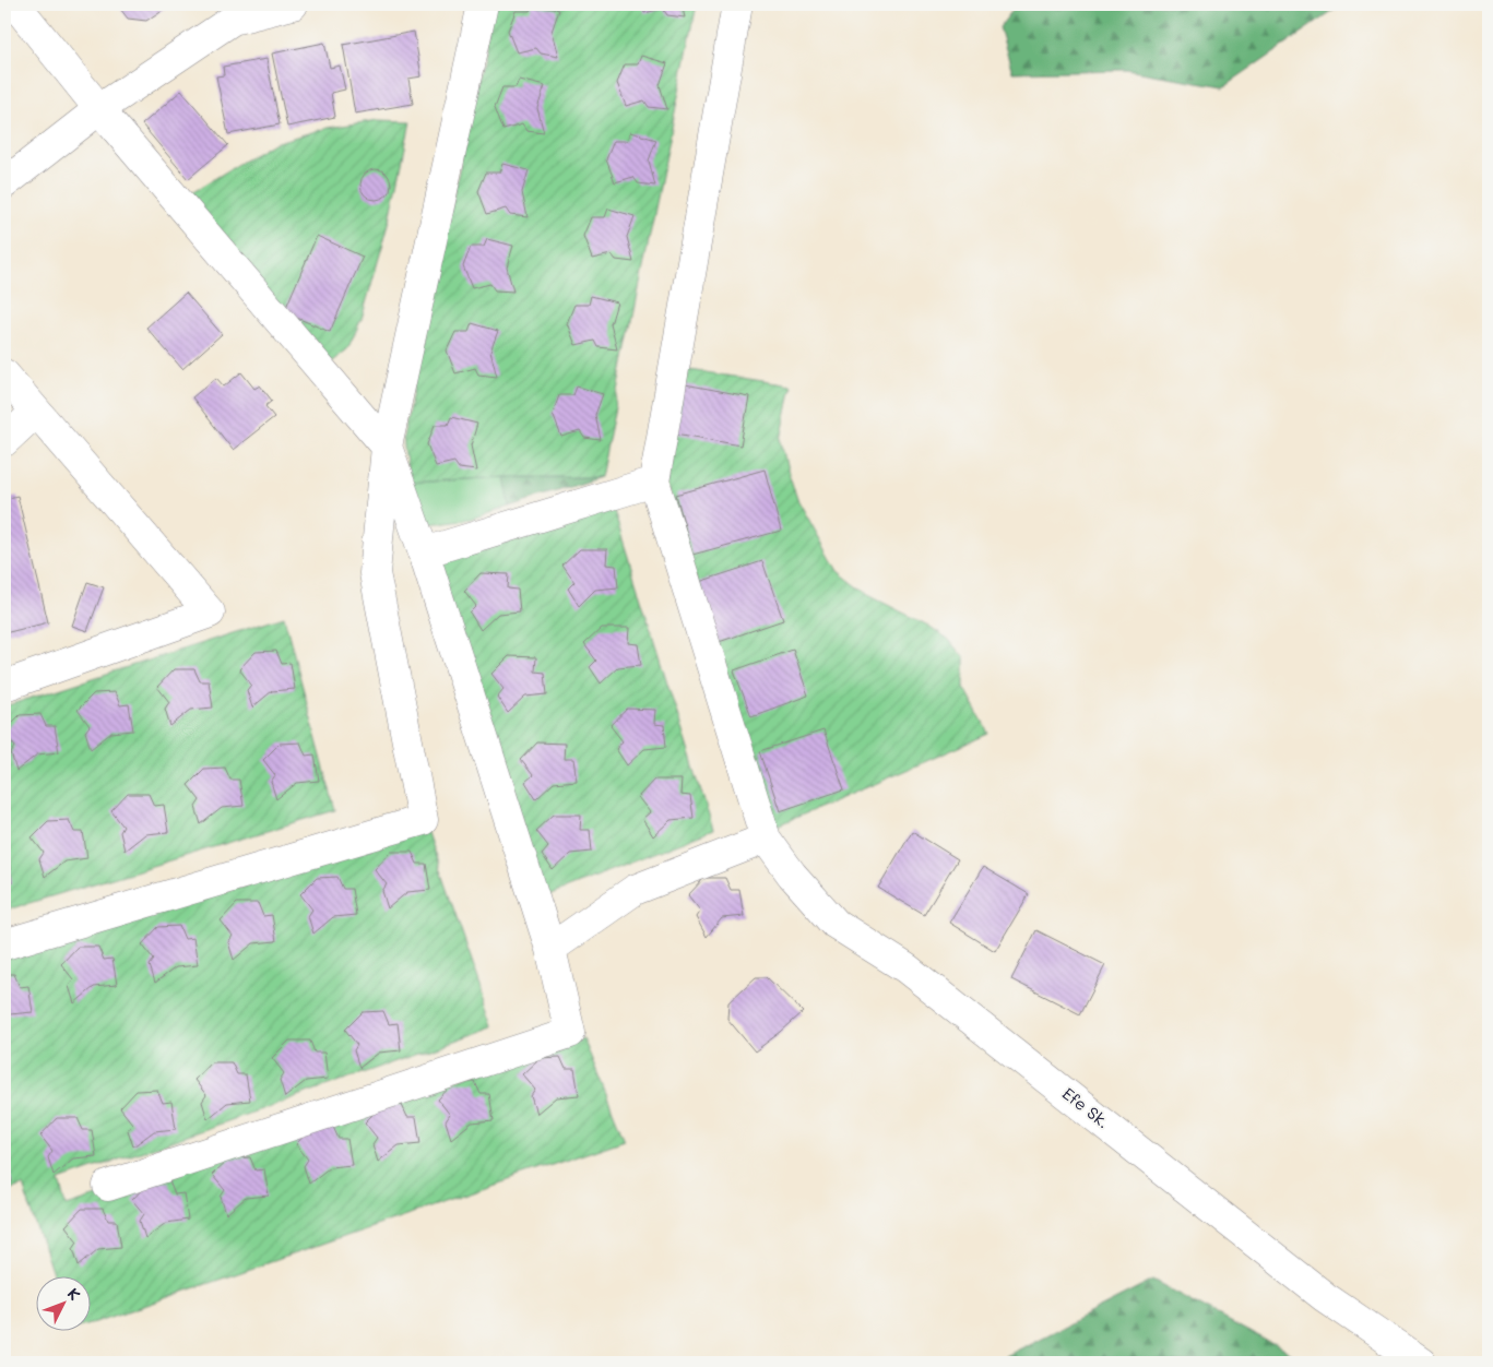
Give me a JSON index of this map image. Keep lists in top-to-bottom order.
{
  "streets": {
    "street": ["Efe Sk."]
  },
  "north": "top right"
}
